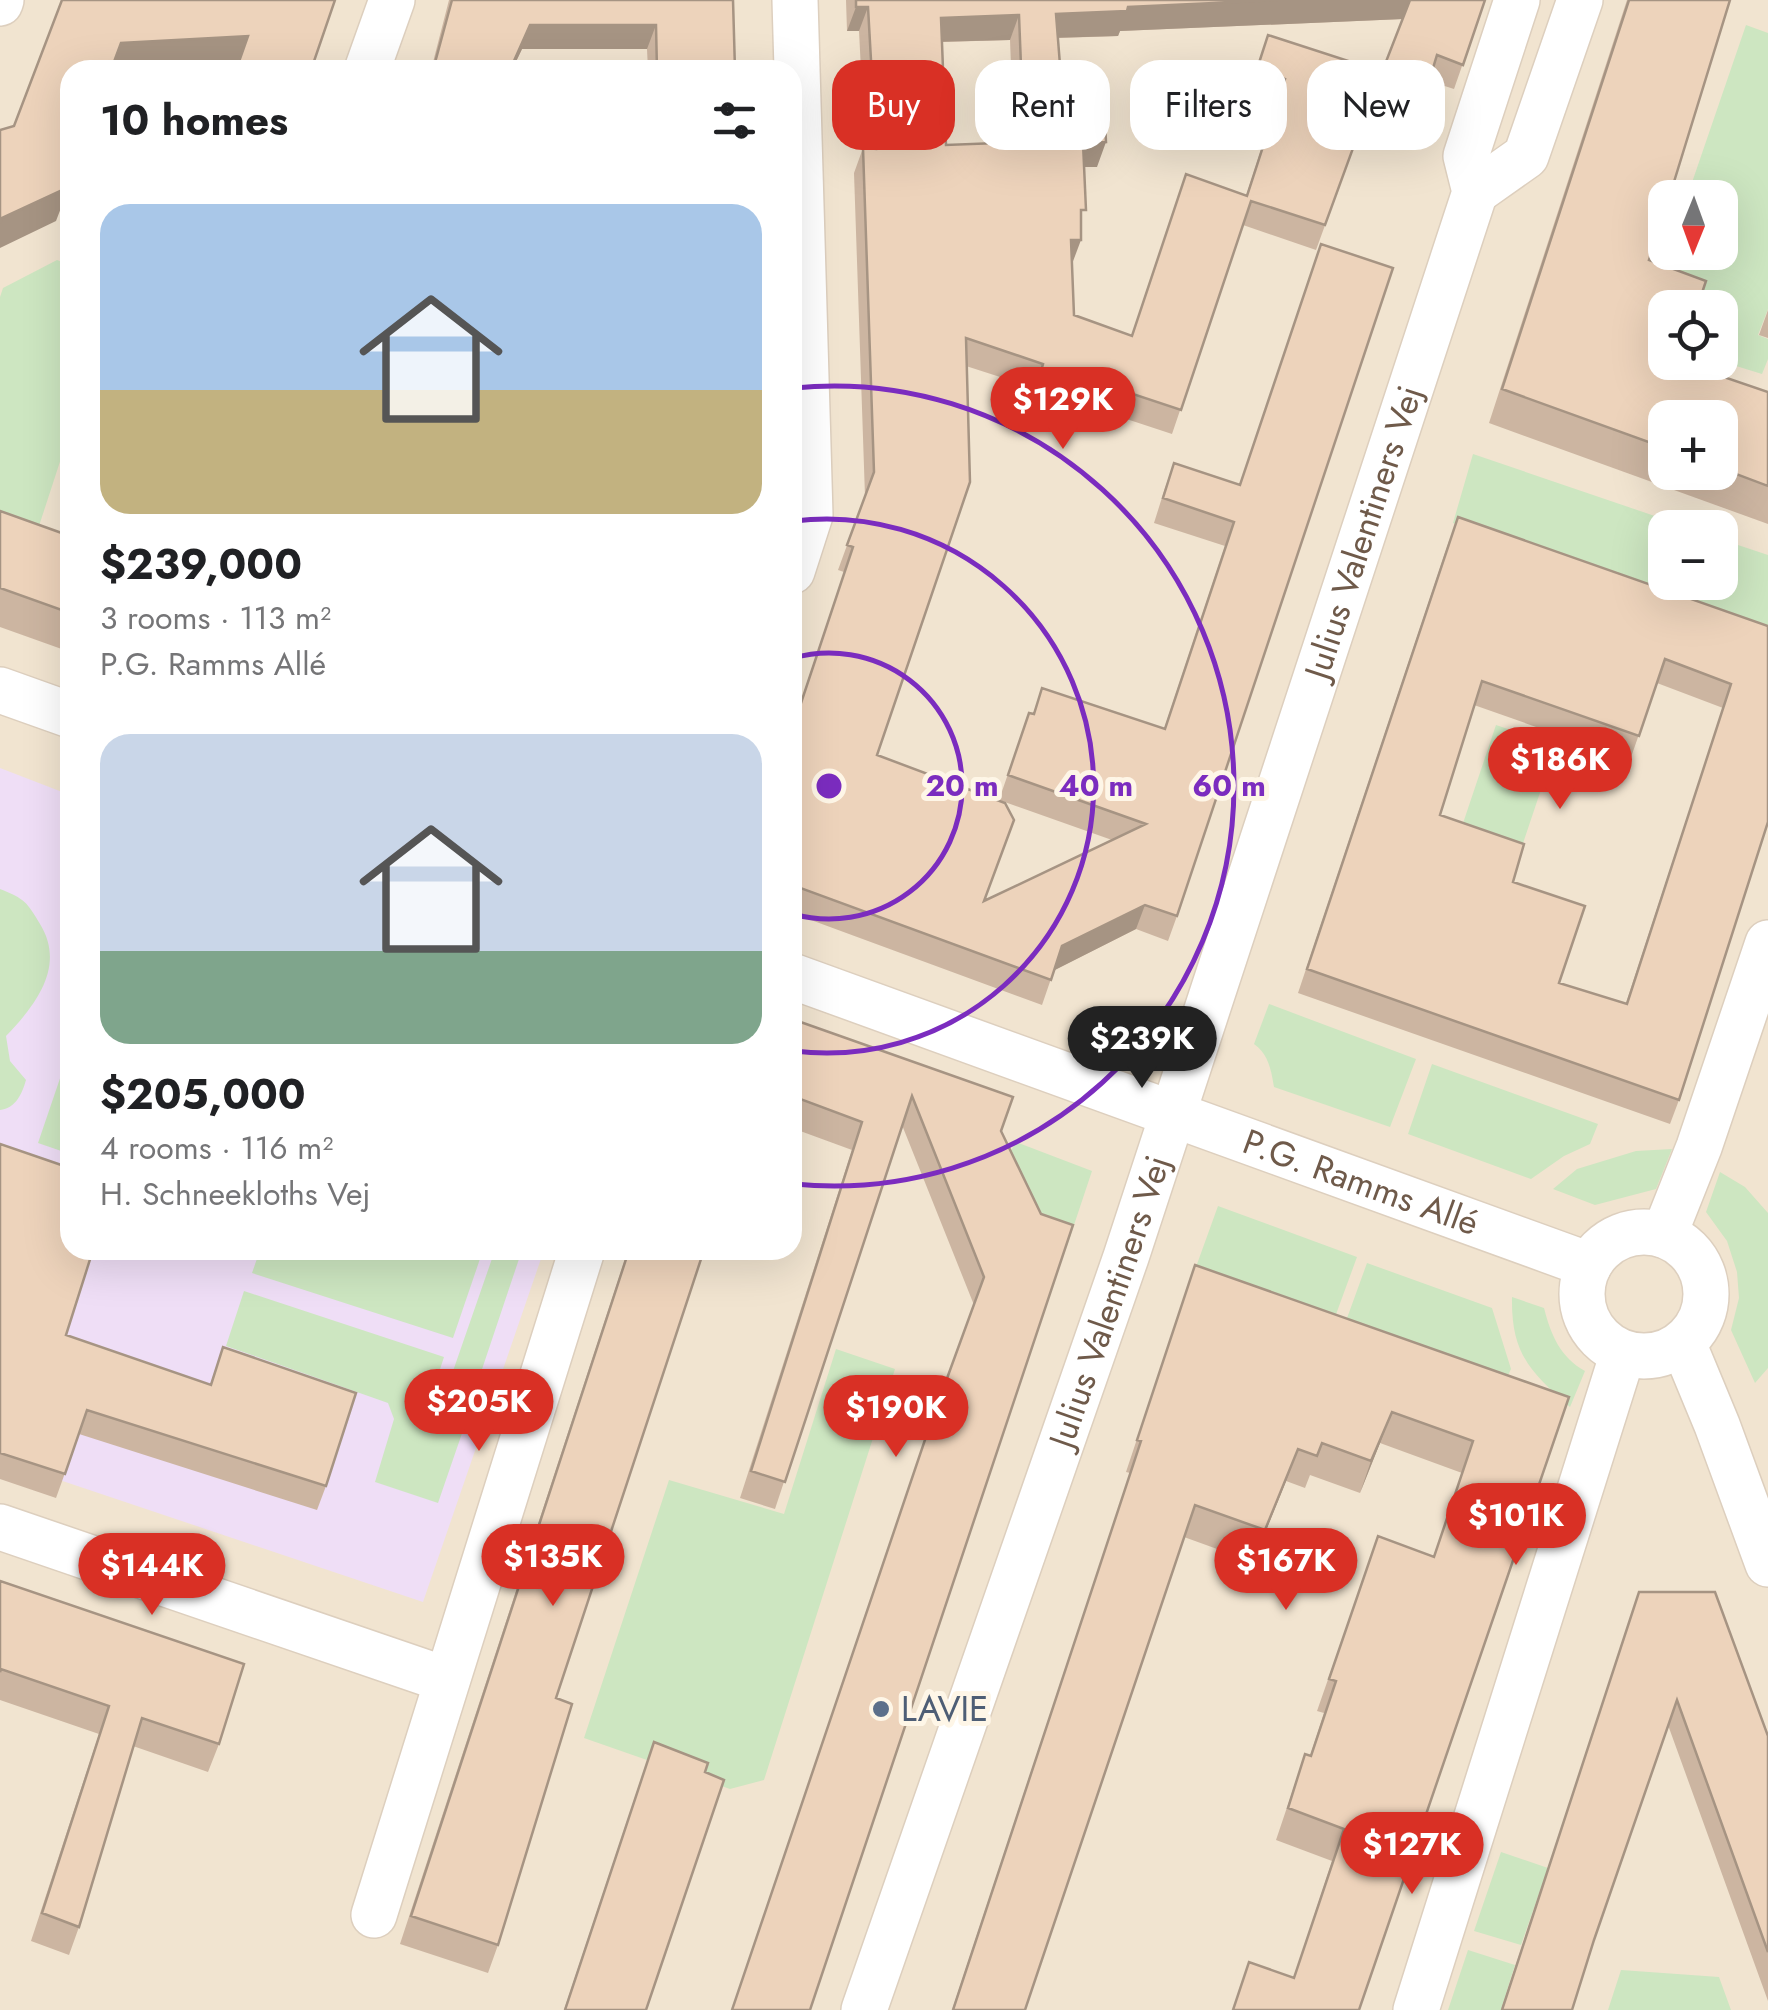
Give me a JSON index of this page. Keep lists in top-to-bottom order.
{
  "streets": {
    "street": ["Julius Valentiners Vej", "P.G. Ramms Allé"]
  },
  "crossings": [
    ["Julius Valentiners Vej", "P.G. Ramms Allé"]
  ],
  "places": ["LAVIE"],
  "north": "bottom",
  "page": {
    "chip": [
      "Buy",
      "Rent",
      "Filters",
      "New"
    ],
    "heading": "10 homes",
    "map_buttons": ["+", "−"],
    "list": [
      {
        "name": "$239,000",
        "note": "3 rooms · 113 m² · P.G. Ramms Allé"
      },
      {
        "name": "$205,000",
        "note": "4 rooms · 116 m² · H. Schneekloths Vej"
      }
    ],
    "price": [
      "$129K",
      "$186K",
      "$239K",
      "$205K",
      "$190K",
      "$101K",
      "$135K",
      "$167K",
      "$144K",
      "$127K"
    ]
  },
  "rings": ["20 m", "40 m", "60 m"]
}
